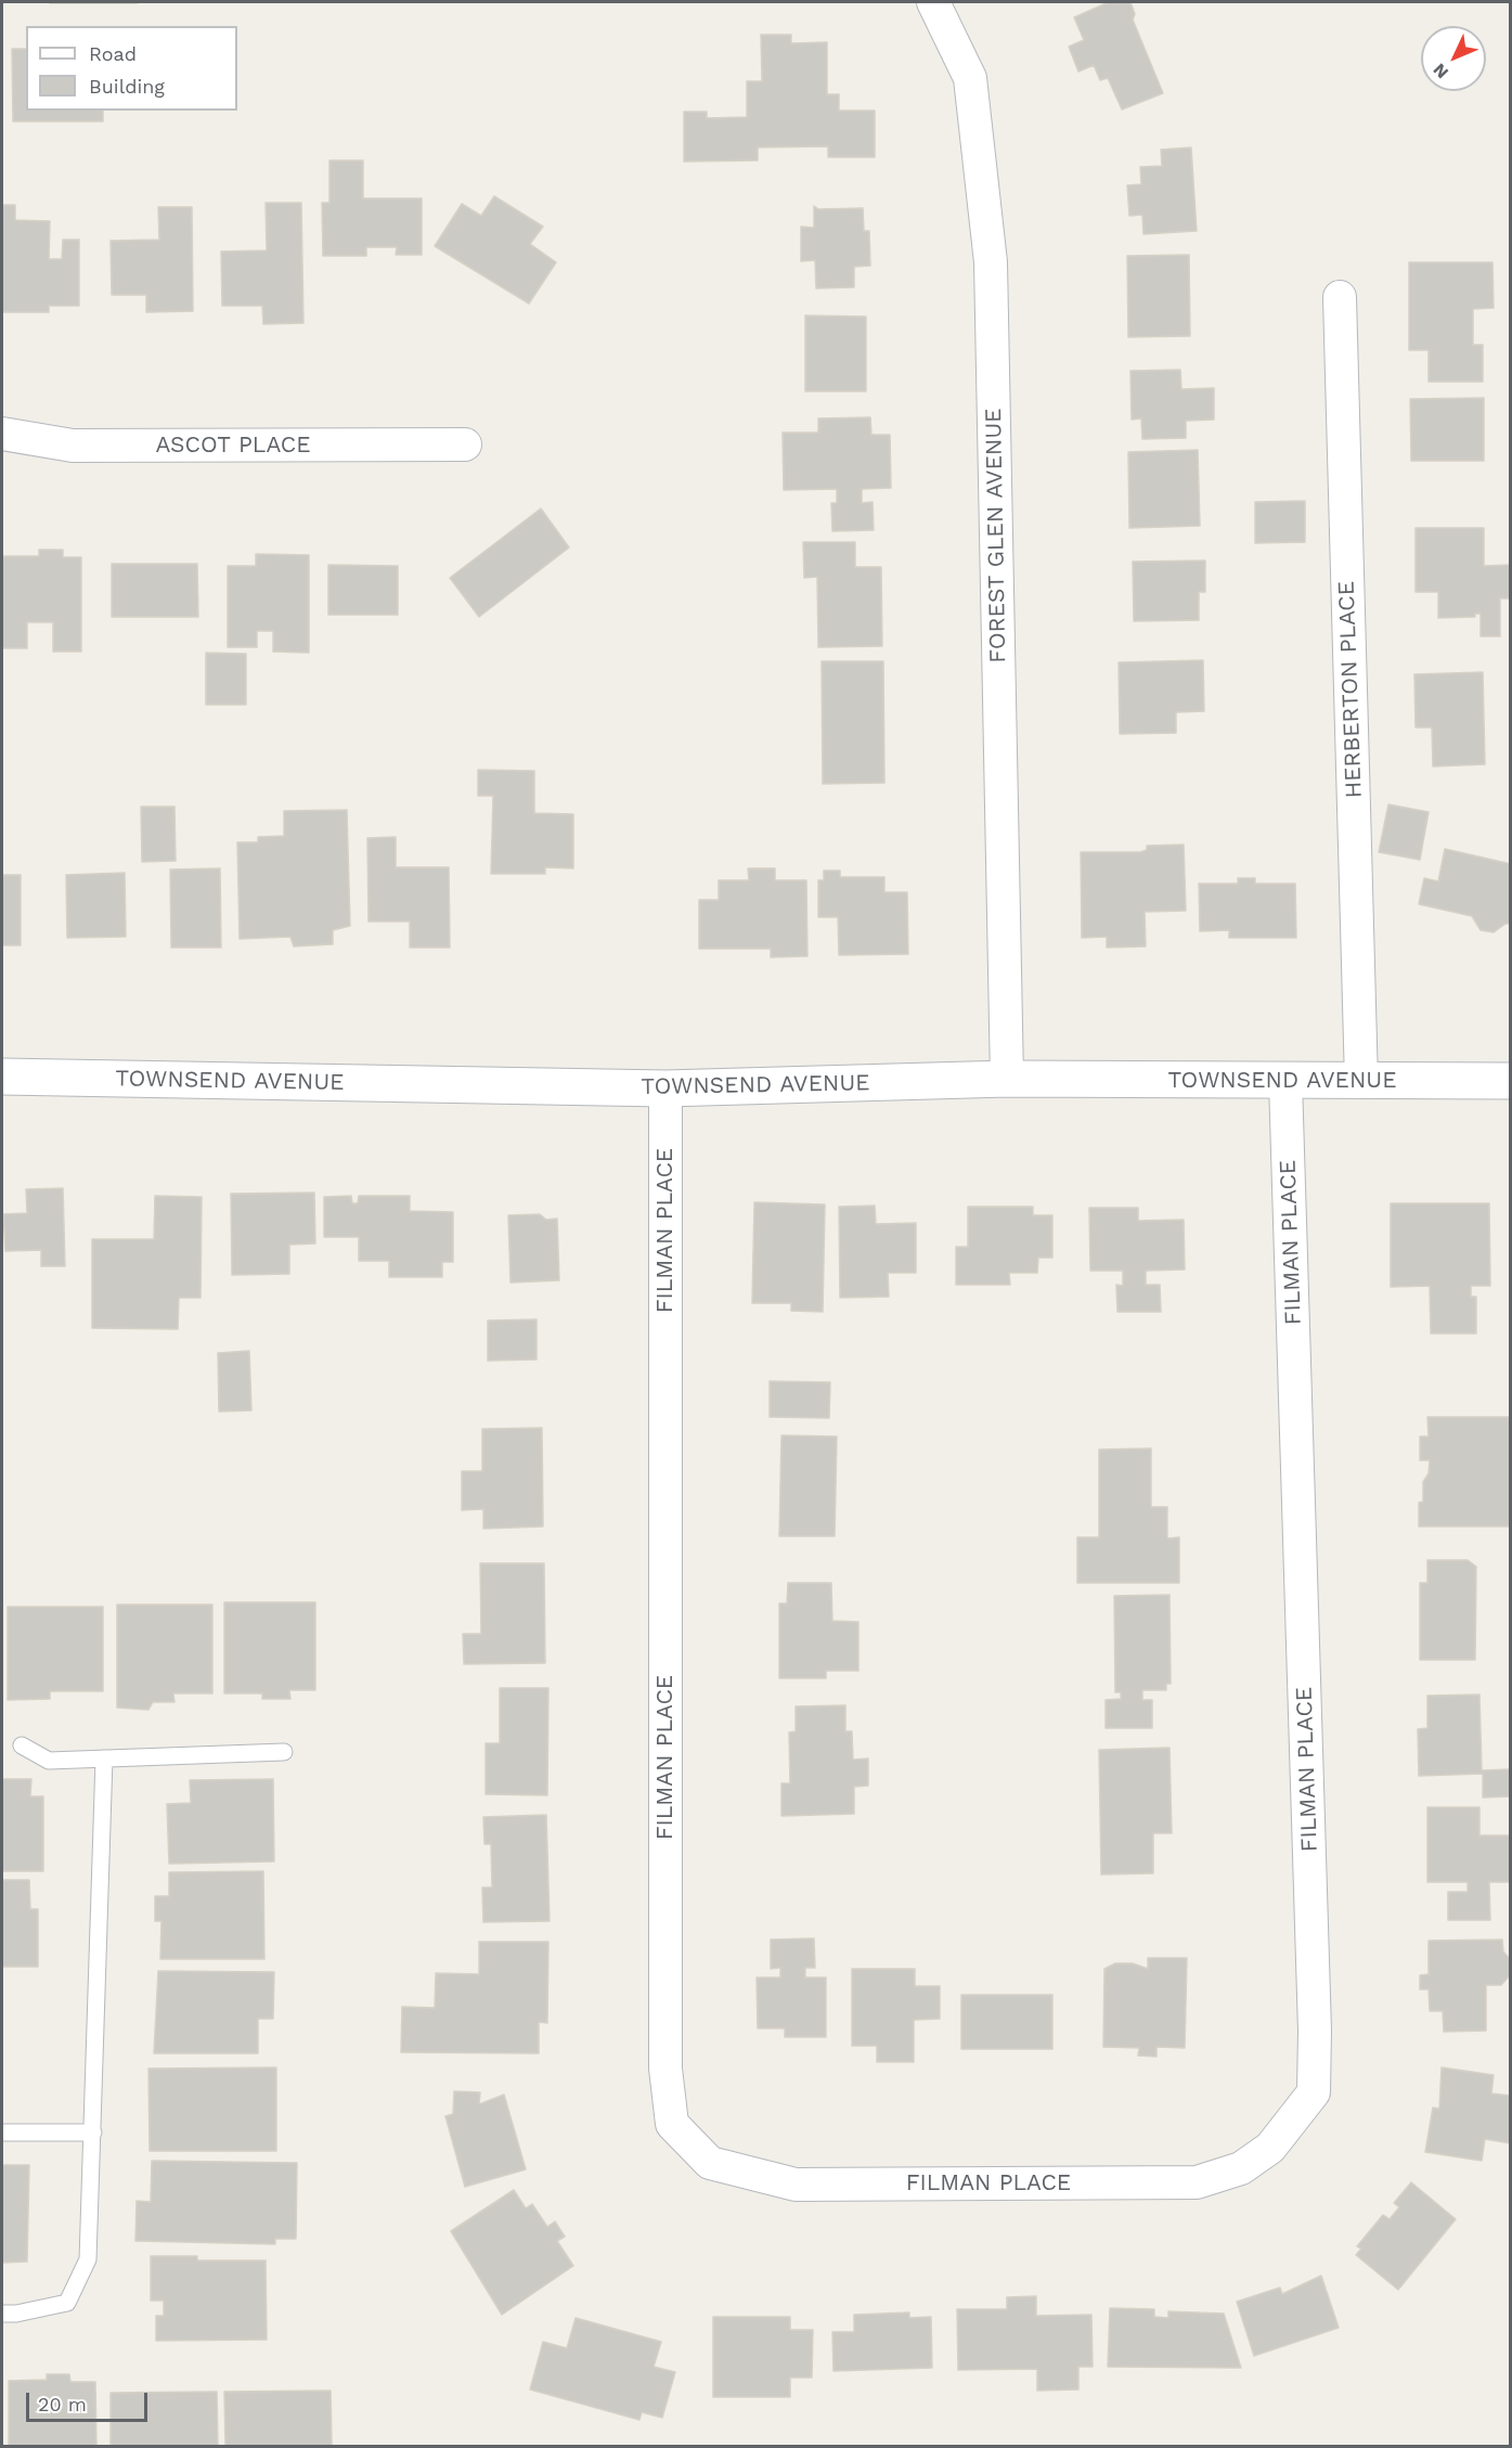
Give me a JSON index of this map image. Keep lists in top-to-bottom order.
{
  "streets": {
    "street": [
      "ASCOT PLACE",
      "FOREST GLEN AVENUE",
      "HERBERTON PLACE",
      "TOWNSEND AVENUE",
      "FILMAN PLACE"
    ]
  },
  "crossings": [
    ["FOREST GLEN AVENUE", "TOWNSEND AVENUE"],
    ["HERBERTON PLACE", "TOWNSEND AVENUE"],
    ["TOWNSEND AVENUE", "FILMAN PLACE"]
  ],
  "legend": ["Road", "Building"],
  "scale_bar": "20 m",
  "north": "bottom left"
}
